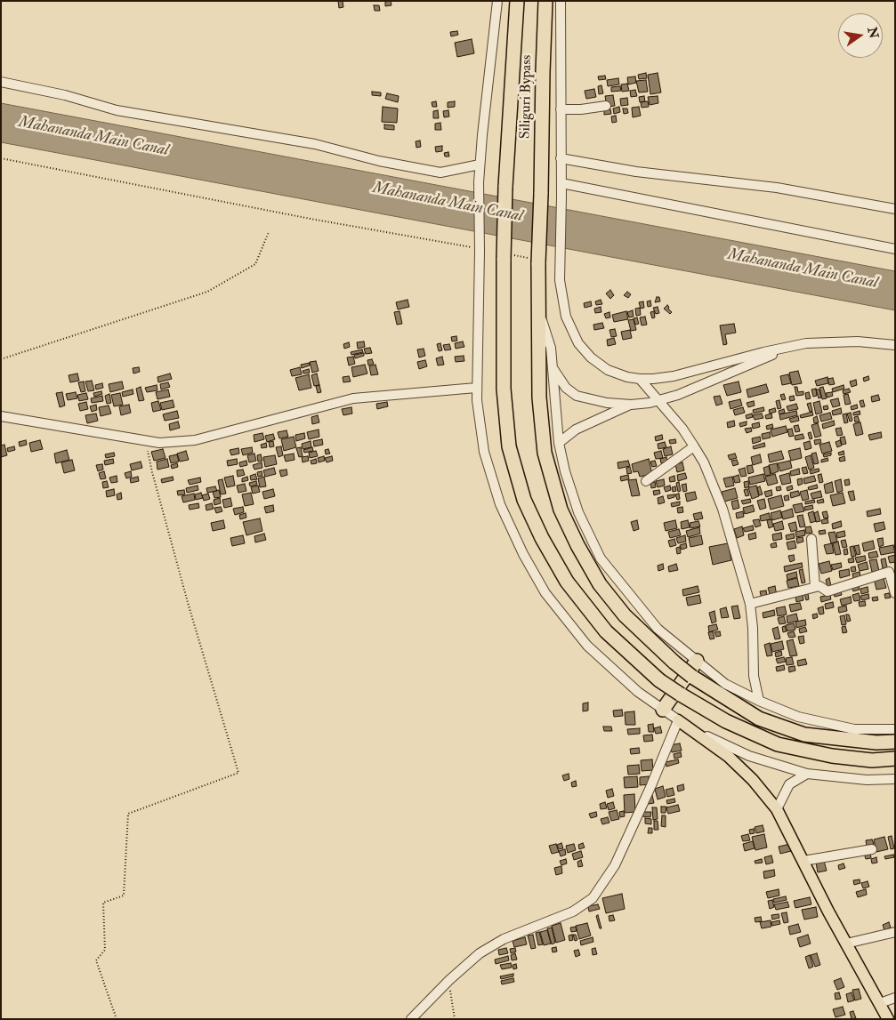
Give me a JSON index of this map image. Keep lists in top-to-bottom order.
{
  "streets": {
    "highway": ["Siliguri Bypass"]
  },
  "water": ["Mahananda Main Canal"],
  "north": "right"
}
